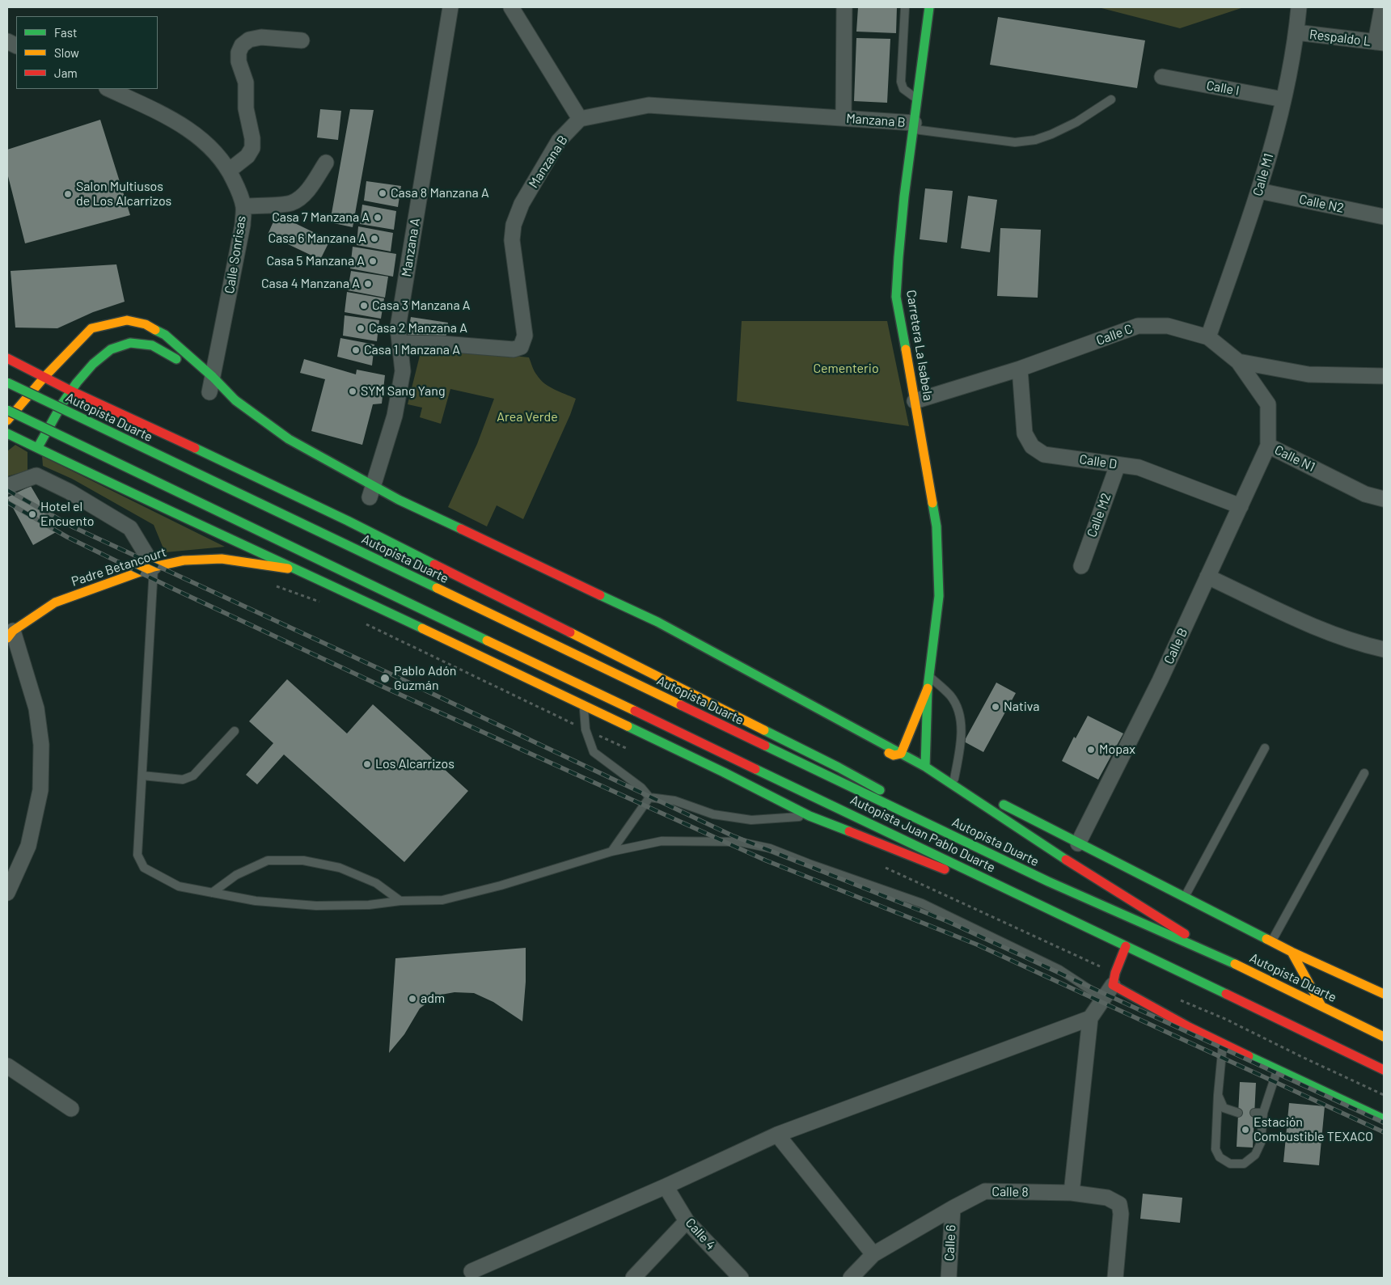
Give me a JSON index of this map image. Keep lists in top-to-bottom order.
{
  "streets": {
    "main road": [
      "Carretera La Isabela",
      "Autopista Duarte",
      "Padre Betancourt",
      "Autopista Juan Pablo Duarte"
    ],
    "street": [
      "Respaldo L",
      "Calle I",
      "Manzana B",
      "Calle M1",
      "Calle N2",
      "Manzana A",
      "Calle Sonrisas",
      "Calle C",
      "Calle N1",
      "Calle D",
      "Calle M2",
      "Calle B",
      "Calle 8",
      "Calle 4",
      "Calle 6"
    ]
  },
  "crossings": [
    ["Respaldo L", "Calle M1"],
    ["Calle I", "Calle M1"],
    ["Manzana B", "Manzana A"],
    ["Manzana B", "Carretera La Isabela"],
    ["Calle M1", "Calle N2"],
    ["Calle M1", "Calle C"],
    ["Calle C", "Carretera La Isabela"],
    ["Calle C", "Calle N1"],
    ["Calle C", "Calle D"],
    ["Calle N1", "Calle B"],
    ["Calle D", "Calle M2"],
    ["Calle D", "Calle B"],
    ["Calle 8", "Calle 6"]
  ],
  "parks": ["Cementerio", "Area Verde"],
  "places": [
    "Casa 8 Manzana A",
    "Salon Multiusos de Los Alcarrizos",
    "Casa 7 Manzana A",
    "Casa 6 Manzana A",
    "Casa 5 Manzana A",
    "Casa 4 Manzana A",
    "Casa 3 Manzana A",
    "Casa 2 Manzana A",
    "Casa 1 Manzana A",
    "SYM Sang Yang",
    "Hotel el Encuento",
    "Pablo Adón Guzmán",
    "Nativa",
    "Mopax",
    "Los Alcarrizos",
    "adm",
    "Estación Combustible TEXACO"
  ],
  "legend": ["Fast", "Slow", "Jam"]
}
